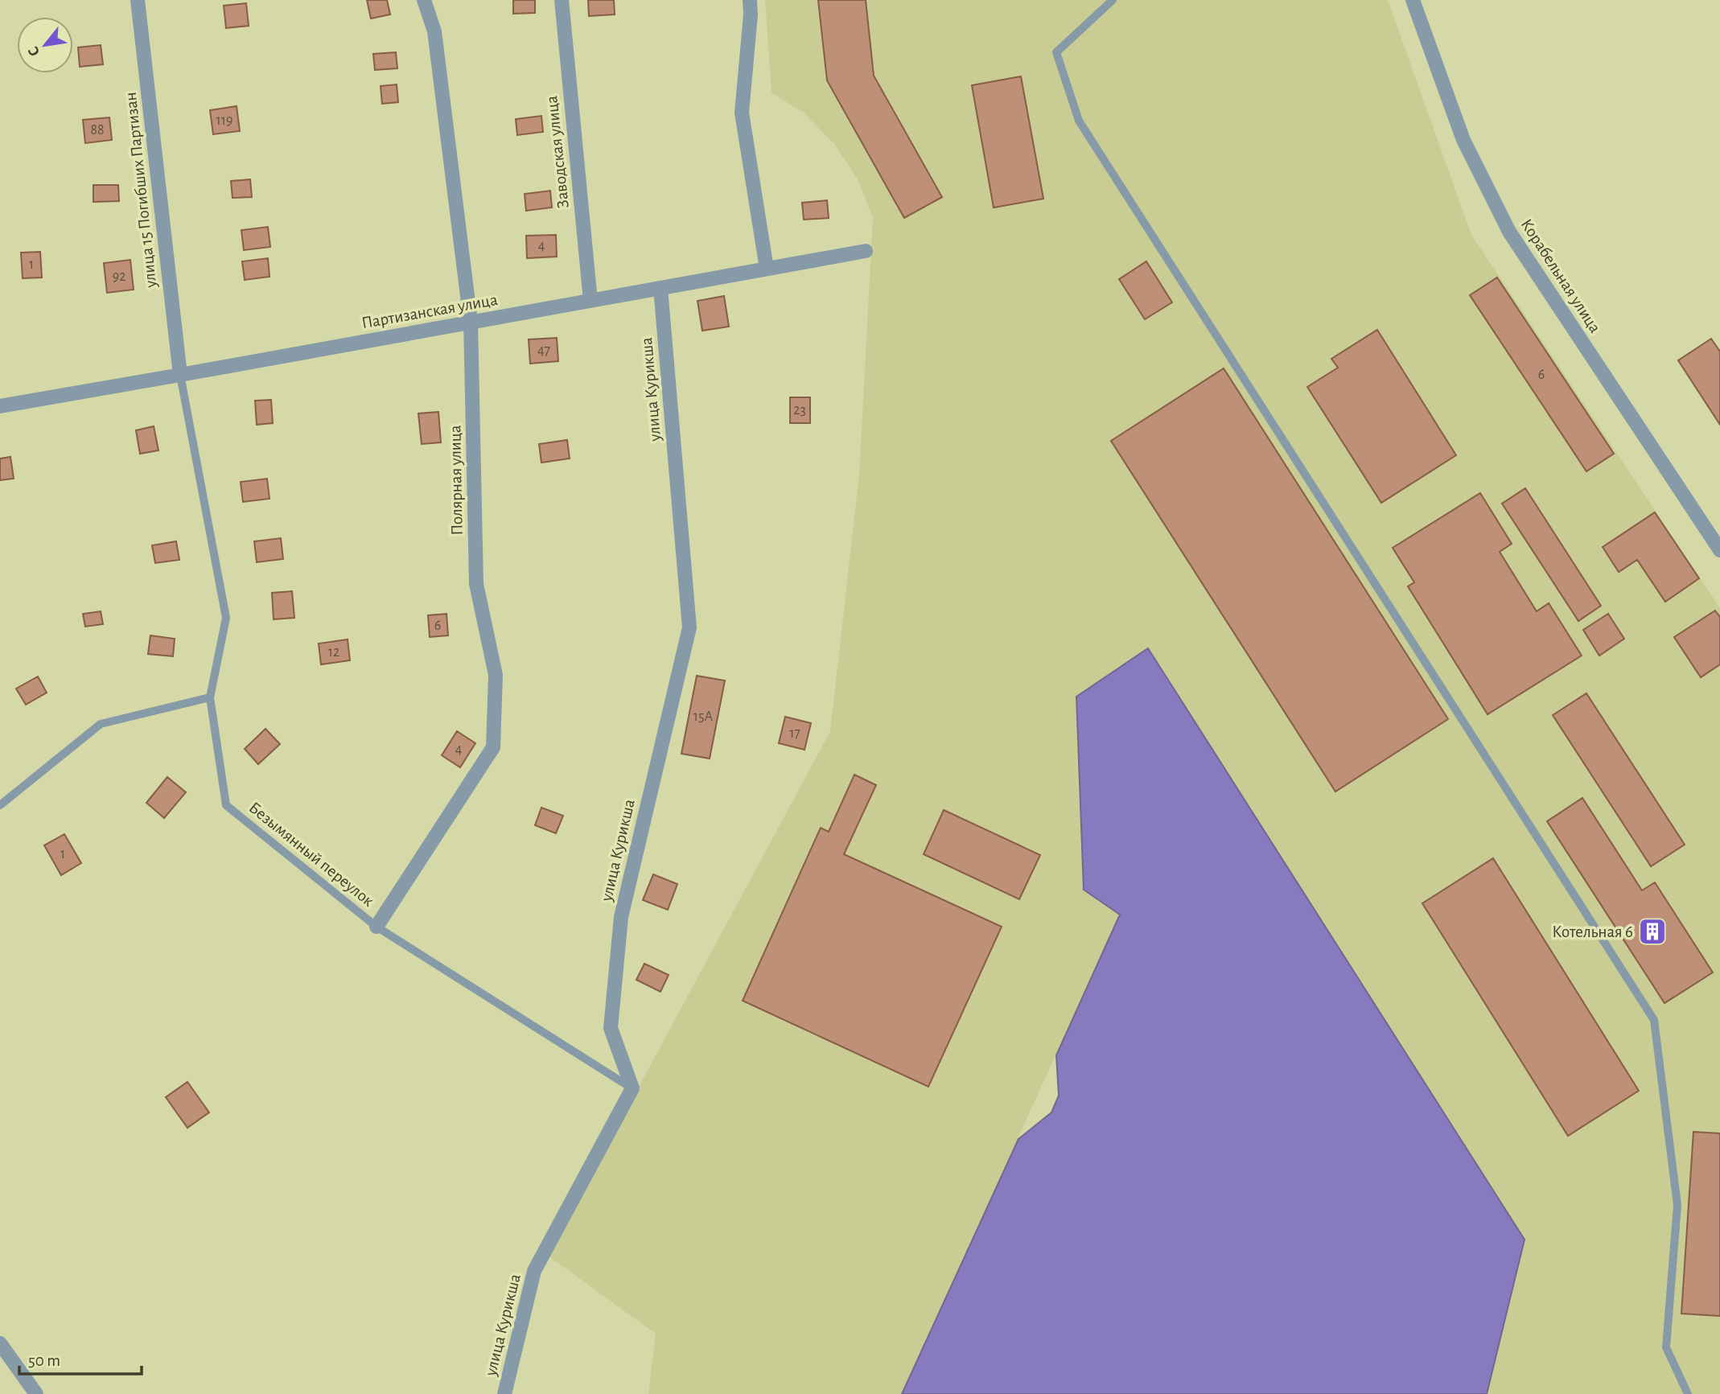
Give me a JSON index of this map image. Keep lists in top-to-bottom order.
{
  "streets": {
    "street": [
      "Заводская улица",
      "улица 15 Погибших Партизан",
      "Корабельная улица",
      "Партизанская улица",
      "улица Курикша",
      "Полярная улица"
    ],
    "lane": ["Безымянный переулок"]
  },
  "crossings": [
    ["Заводская улица", "Партизанская улица"],
    ["улица 15 Погибших Партизан", "Партизанская улица"],
    ["улица 15 Погибших Партизан", "Безымянный переулок"],
    ["Партизанская улица", "улица Курикша"],
    ["Партизанская улица", "Полярная улица"],
    ["Партизанская улица", "Безымянный переулок"],
    ["улица Курикша", "Безымянный переулок"],
    ["Полярная улица", "Безымянный переулок"]
  ],
  "places": {
    "building": ["Котельная 6"]
  },
  "house_numbers": [
    "119",
    "88",
    "4",
    "1",
    "92",
    "47",
    "6",
    "23",
    "6",
    "12",
    "15А",
    "17",
    "4",
    "1"
  ],
  "scale_bar": "50 m",
  "north": "bottom left"
}
